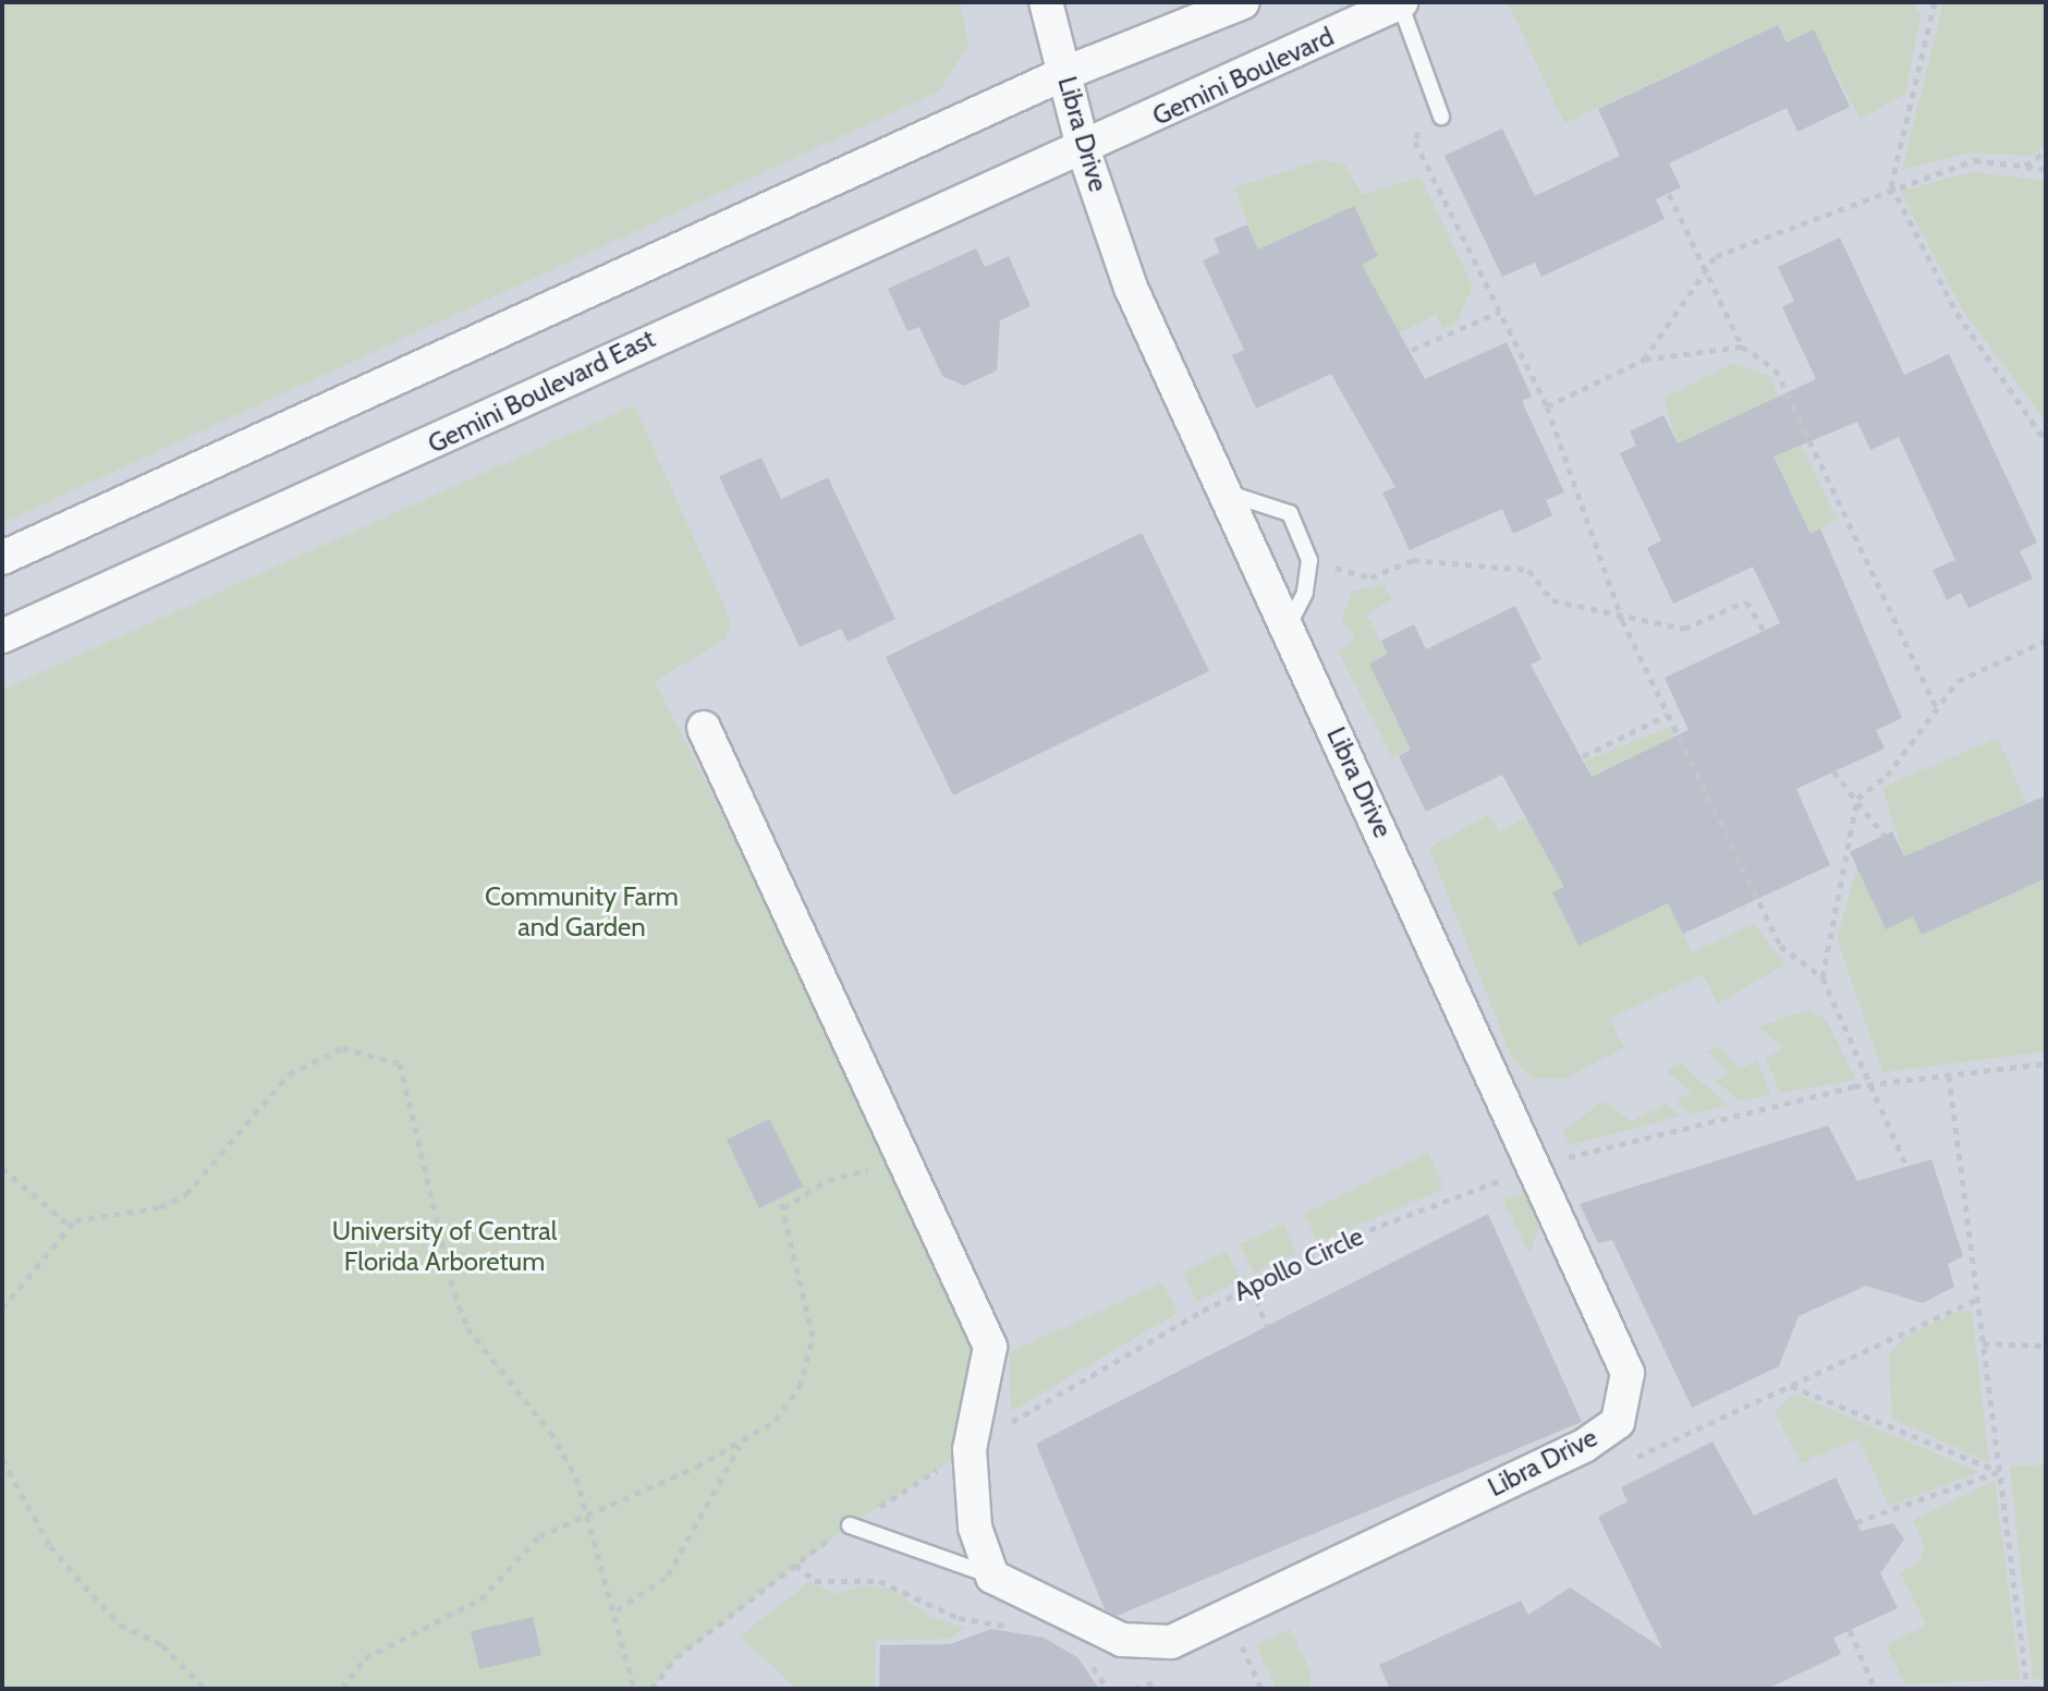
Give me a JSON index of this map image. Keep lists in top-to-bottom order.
{
  "streets": {
    "street": ["Gemini Boulevard", "Libra Drive", "Gemini Boulevard East"],
    "path": ["Apollo Circle"]
  },
  "crossings": [
    ["Gemini Boulevard", "Libra Drive"],
    ["Gemini Boulevard", "Gemini Boulevard East"],
    ["Libra Drive", "Gemini Boulevard East"],
    ["Libra Drive", "Apollo Circle"]
  ],
  "parks": ["Community Farm and Garden", "University of Central Florida Arboretum"]
}
